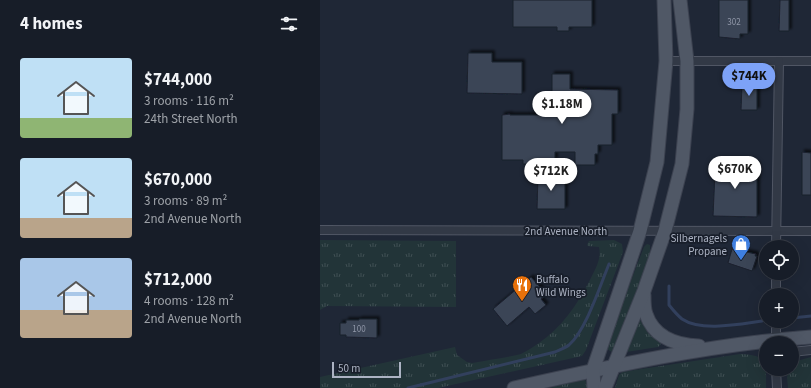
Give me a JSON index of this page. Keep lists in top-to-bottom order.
{
  "streets": {
    "street": ["2nd Avenue North"]
  },
  "places": {
    "shop": ["Silbernagels Propane"],
    "restaurant": ["Buffalo Wild Wings"]
  },
  "house_numbers": ["302", "100"],
  "scale_bar": "50 m",
  "page": {
    "heading": "4 homes",
    "list": [
      {
        "name": "$744,000",
        "note": "3 rooms · 116 m² · 24th Street North"
      },
      {
        "name": "$670,000",
        "note": "3 rooms · 89 m² · 2nd Avenue North"
      },
      {
        "name": "$712,000",
        "note": "4 rooms · 128 m² · 2nd Avenue North"
      }
    ],
    "price": [
      "$744K",
      "$1.18M",
      "$670K",
      "$712K"
    ],
    "map_buttons": ["+", "−"],
    "scale": "50 m"
  }
}
